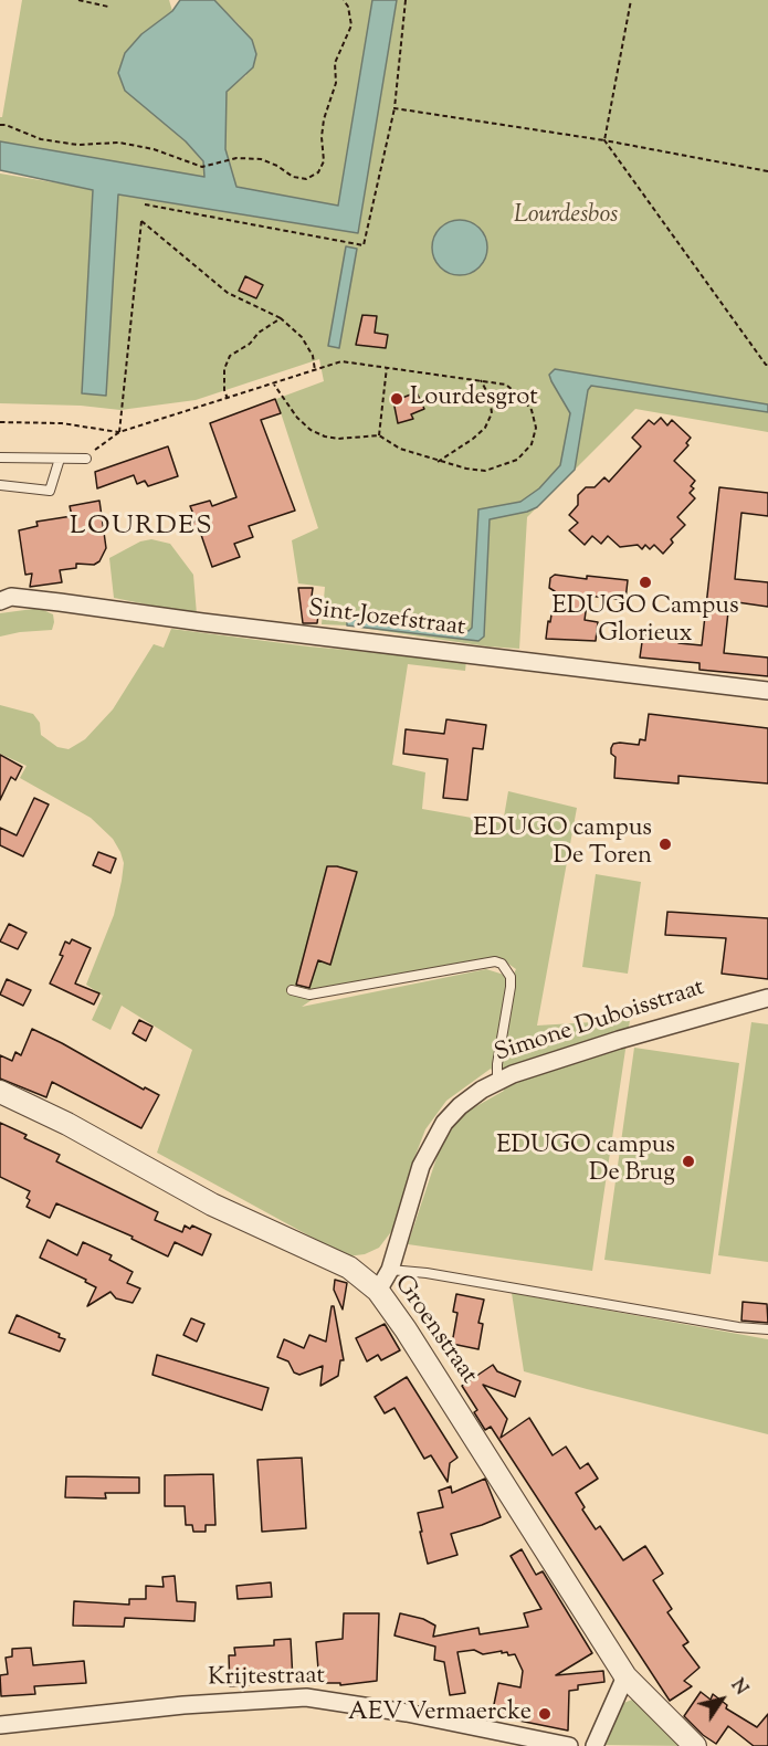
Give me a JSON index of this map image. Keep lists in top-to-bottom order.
{
  "streets": {
    "street": [
      "Sint-Jozefstraat",
      "Simone Duboisstraat",
      "Groenstraat",
      "Krijtestraat"
    ]
  },
  "crossings": [
    ["Simone Duboisstraat", "Groenstraat"]
  ],
  "districts": ["LOURDES"],
  "parks": ["Lourdesbos"],
  "places": [
    "Lourdesgrot",
    "EDUGO Campus Glorieux",
    "EDUGO campus De Toren",
    "EDUGO campus De Brug",
    "AEV Vermaercke"
  ],
  "north": "top right"
}
